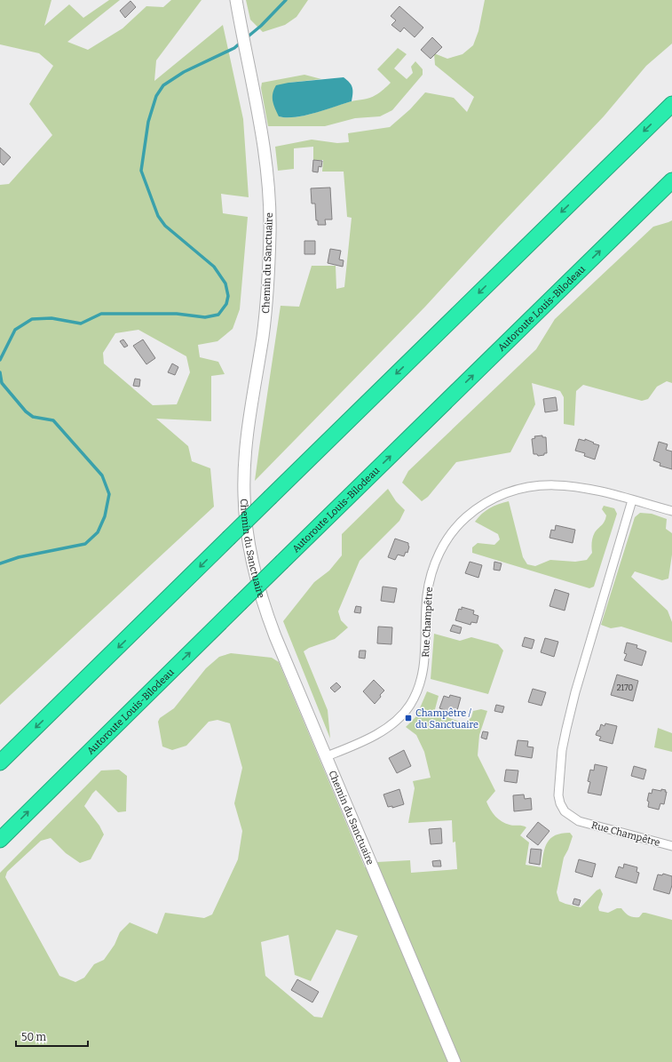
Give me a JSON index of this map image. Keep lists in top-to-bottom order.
{
  "streets": {
    "highway": ["Autoroute Louis-Bilodeau"],
    "street": ["Chemin du Sanctuaire", "Rue Champêtre"]
  },
  "crossings": [
    ["Chemin du Sanctuaire", "Rue Champêtre"]
  ],
  "places": {
    "transit": ["Champêtre / du Sanctuaire"]
  },
  "house_numbers": ["2170"],
  "scale_bar": "50 m"
}
